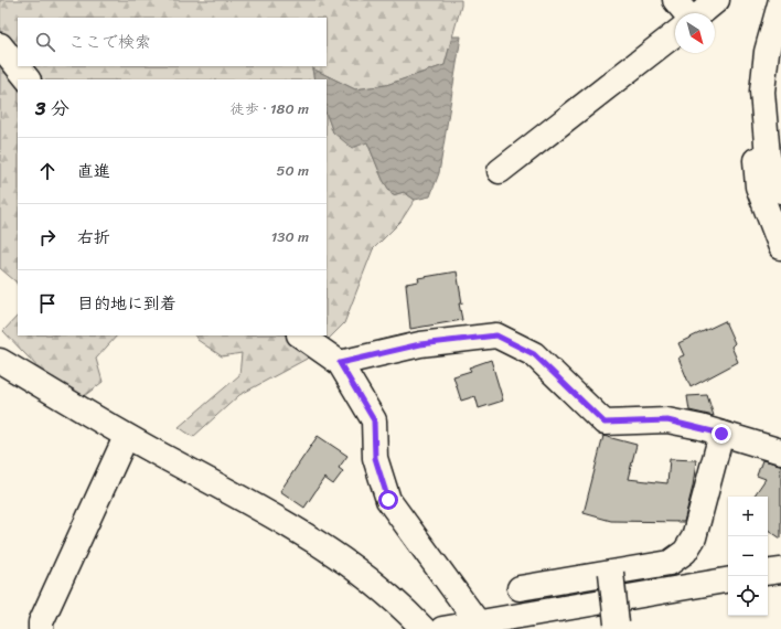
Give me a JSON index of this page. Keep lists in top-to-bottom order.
{
  "north": "bottom right",
  "page": {
    "search": "ここで検索",
    "heading": ["3 分", "徒歩 · 180 m"],
    "list": [
      ["直進", "50 m"],
      ["右折", "130 m"],
      "目的地に到着"
    ],
    "map_buttons": ["+", "−"]
  }
}
